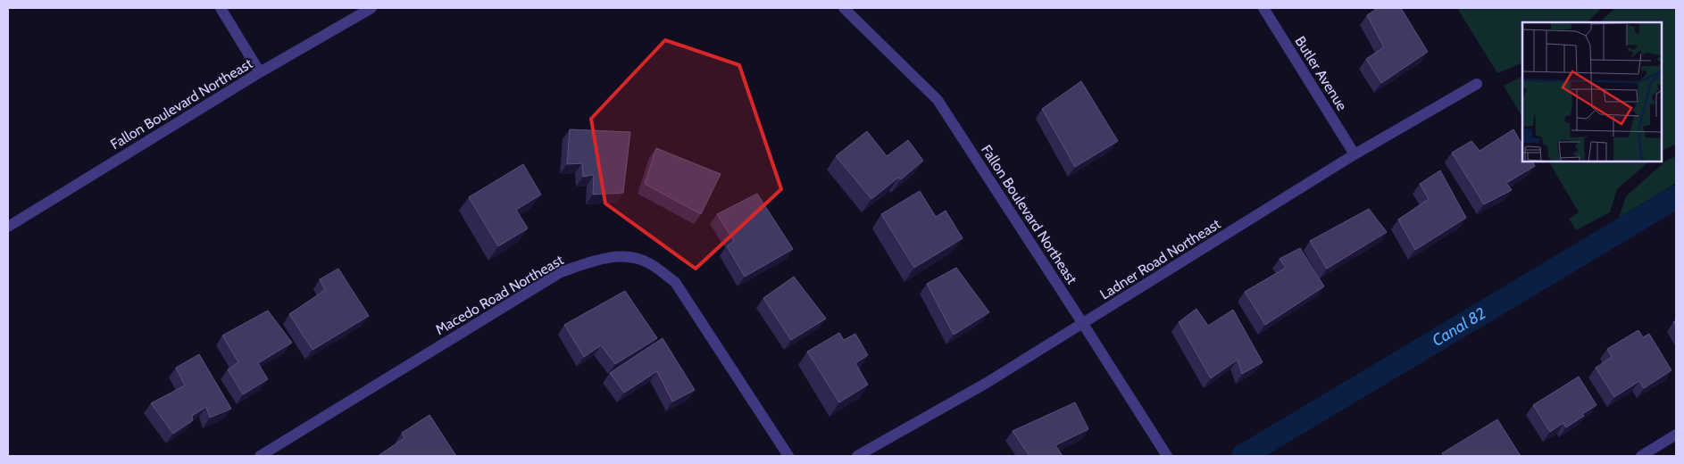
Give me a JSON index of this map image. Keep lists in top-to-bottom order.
{
  "streets": {
    "street": [
      "Butler Avenue",
      "Fallon Boulevard Northeast",
      "Ladner Road Northeast",
      "Macedo Road Northeast"
    ]
  },
  "crossings": [
    ["Butler Avenue", "Ladner Road Northeast"],
    ["Fallon Boulevard Northeast", "Ladner Road Northeast"]
  ],
  "water": ["Canal 82"]
}
